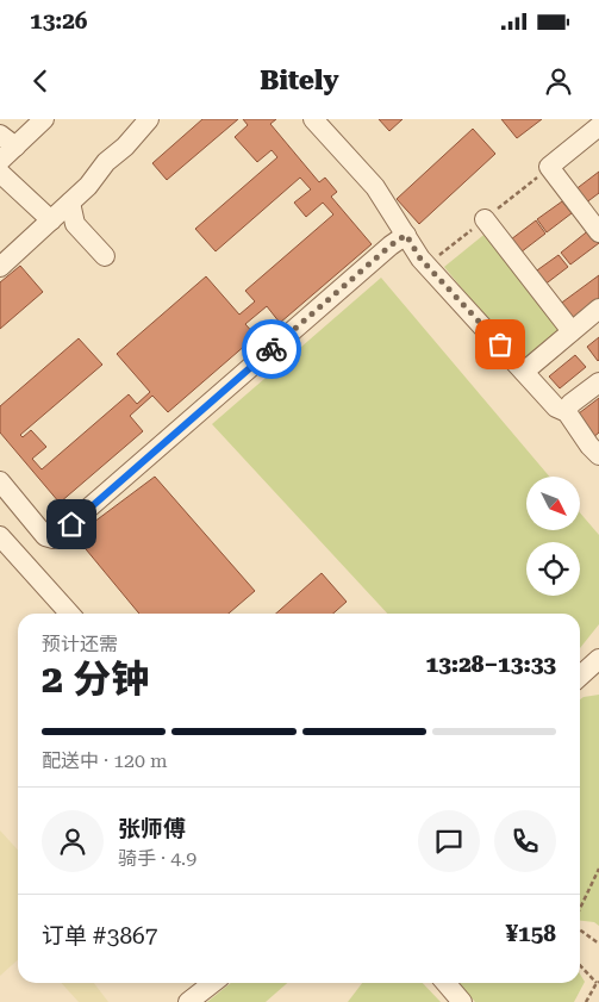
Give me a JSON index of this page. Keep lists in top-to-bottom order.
{
  "north": "bottom right",
  "page": {
    "status": "13:26",
    "header": "Bitely",
    "heading": ["2 分钟", "预计还需", "13:28–13:33"],
    "panel": [
      "张师傅",
      "骑手 · 4.9",
      "订单 #3867",
      "¥158"
    ],
    "bar": "配送中 · 120 m"
  }
}
